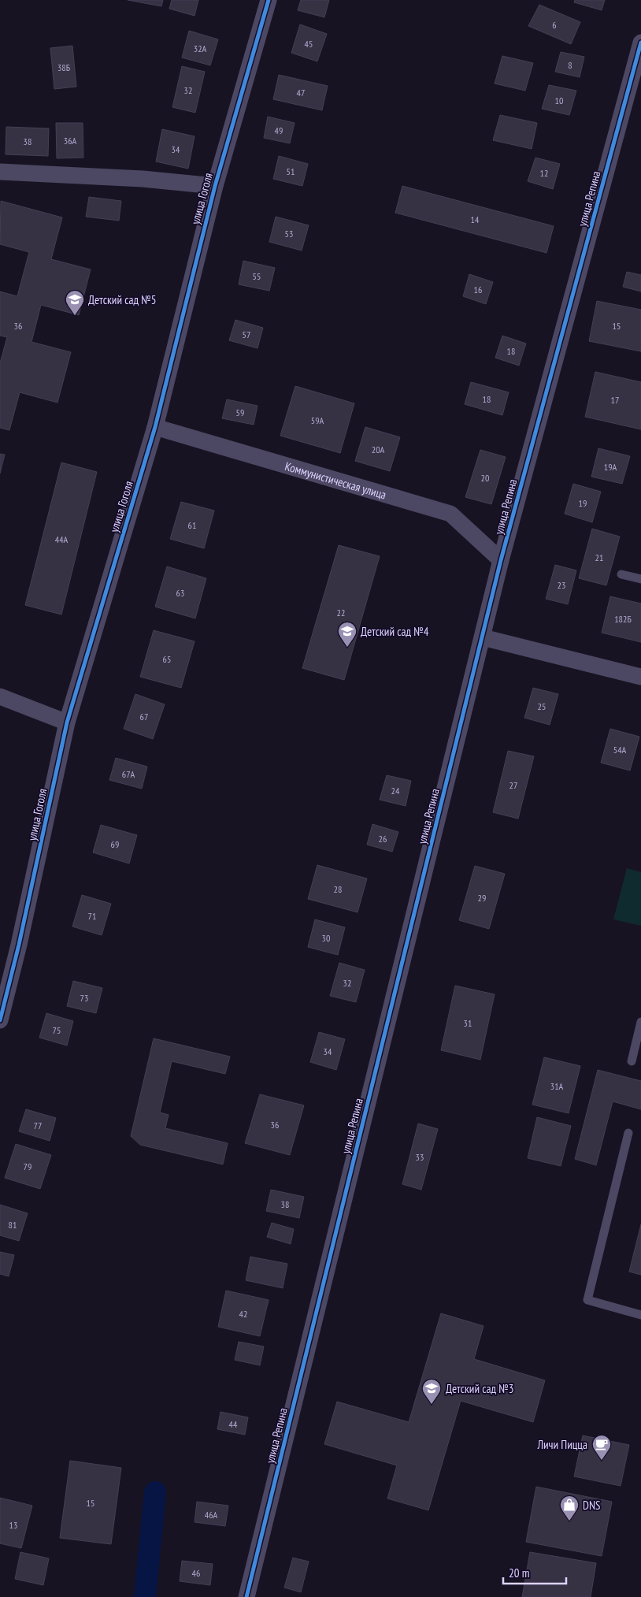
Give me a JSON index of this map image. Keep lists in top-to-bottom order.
{
  "streets": {
    "street": ["улица Гоголя", "улица Репина", "Коммунистическая улица"]
  },
  "crossings": [
    ["улица Гоголя", "Коммунистическая улица"],
    ["улица Репина", "Коммунистическая улица"]
  ],
  "places": {
    "school or university": ["Детский сад №5", "Детский сад №4", "Детский сад №3"],
    "cafe": ["Личи Пицца"],
    "shop": ["DNS"]
  },
  "house_numbers": [
    "6",
    "45",
    "32А",
    "8",
    "38Б",
    "32",
    "47",
    "10",
    "49",
    "36А",
    "38",
    "34",
    "51",
    "12",
    "14",
    "53",
    "55",
    "16",
    "36",
    "15",
    "57",
    "18",
    "18",
    "17",
    "59",
    "59А",
    "20А",
    "19А",
    "20",
    "19",
    "61",
    "44А",
    "21",
    "23",
    "63",
    "22",
    "182Б",
    "65",
    "25",
    "67",
    "54А",
    "67А",
    "27",
    "24",
    "26",
    "69",
    "28",
    "29",
    "71",
    "30",
    "32",
    "73",
    "31",
    "75",
    "34",
    "31А",
    "36",
    "77",
    "33",
    "79",
    "38",
    "81",
    "42",
    "44",
    "15",
    "46А",
    "13",
    "46"
  ],
  "scale_bar": "20 m"
}
